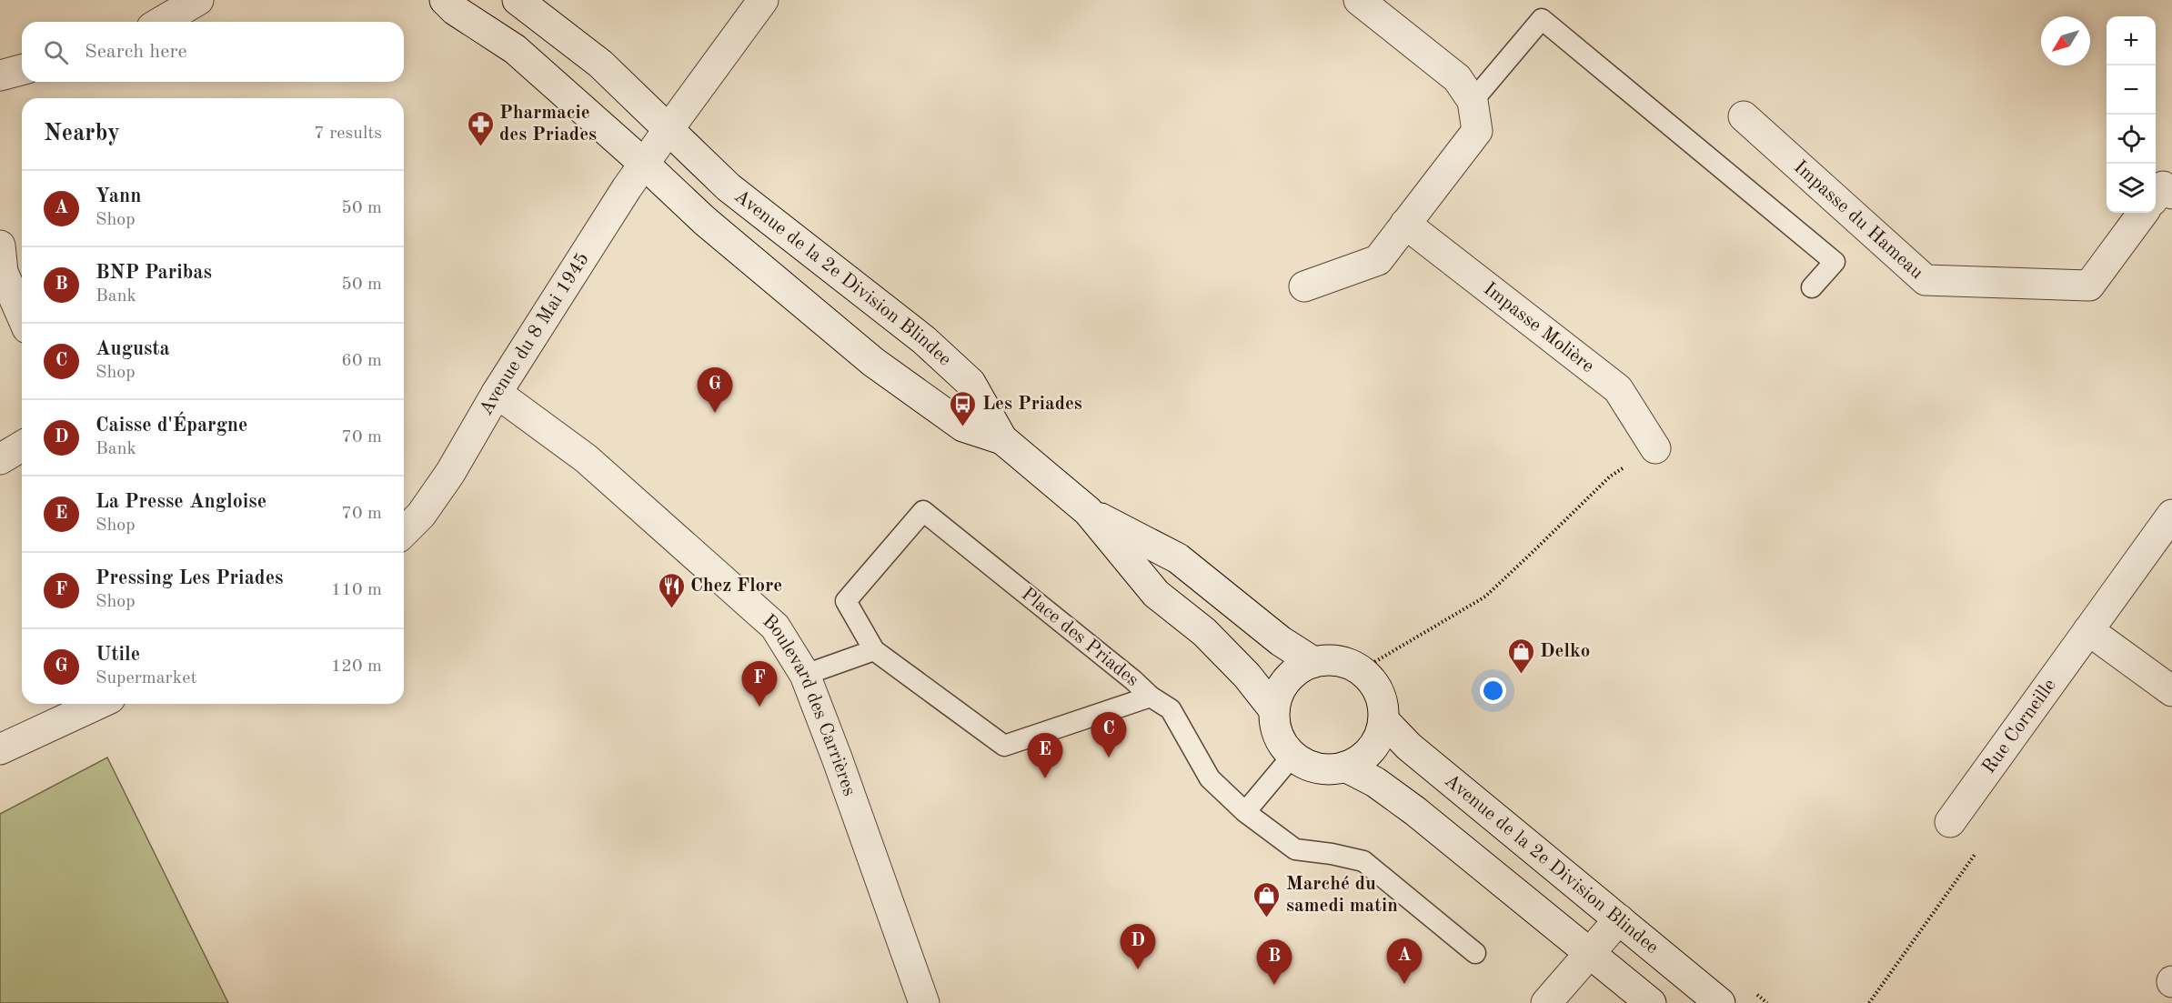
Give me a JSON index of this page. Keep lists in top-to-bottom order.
{
  "streets": {
    "street": [
      "Impasse du Hameau",
      "Avenue de la 2e Division Blindee",
      "Impasse Molière",
      "Avenue du 8 Mai 1945",
      "Boulevard des Carrières",
      "Rue Corneille"
    ],
    "lane": ["Place des Priades"]
  },
  "crossings": [
    ["Avenue de la 2e Division Blindee", "Avenue du 8 Mai 1945"],
    ["Avenue du 8 Mai 1945", "Boulevard des Carrières"]
  ],
  "places": {
    "pharmacy": ["Pharmacie des Priades"],
    "bus stop": ["Les Priades"],
    "restaurant": ["Chez Flore"],
    "shop": ["Delko", "Marché du samedi matin"]
  },
  "north": "bottom left",
  "page": {
    "map_buttons": ["+", "−"],
    "search": "Search here",
    "heading": ["Nearby", "7 results"],
    "list": [
      {
        "mark": "A",
        "name": "Yann",
        "note": "Shop",
        "value": "50 m"
      },
      {
        "mark": "B",
        "name": "BNP Paribas",
        "note": "Bank",
        "value": "50 m"
      },
      {
        "mark": "C",
        "name": "Augusta",
        "note": "Shop",
        "value": "60 m"
      },
      {
        "mark": "D",
        "name": "Caisse d'Épargne",
        "note": "Bank",
        "value": "70 m"
      },
      {
        "mark": "E",
        "name": "La Presse Angloise",
        "note": "Shop",
        "value": "70 m"
      },
      {
        "mark": "F",
        "name": "Pressing Les Priades",
        "note": "Shop",
        "value": "110 m"
      },
      {
        "mark": "G",
        "name": "Utile",
        "note": "Supermarket",
        "value": "120 m"
      }
    ],
    "pins": [
      "G",
      "F",
      "C",
      "E",
      "D",
      "A",
      "B"
    ]
  }
}
